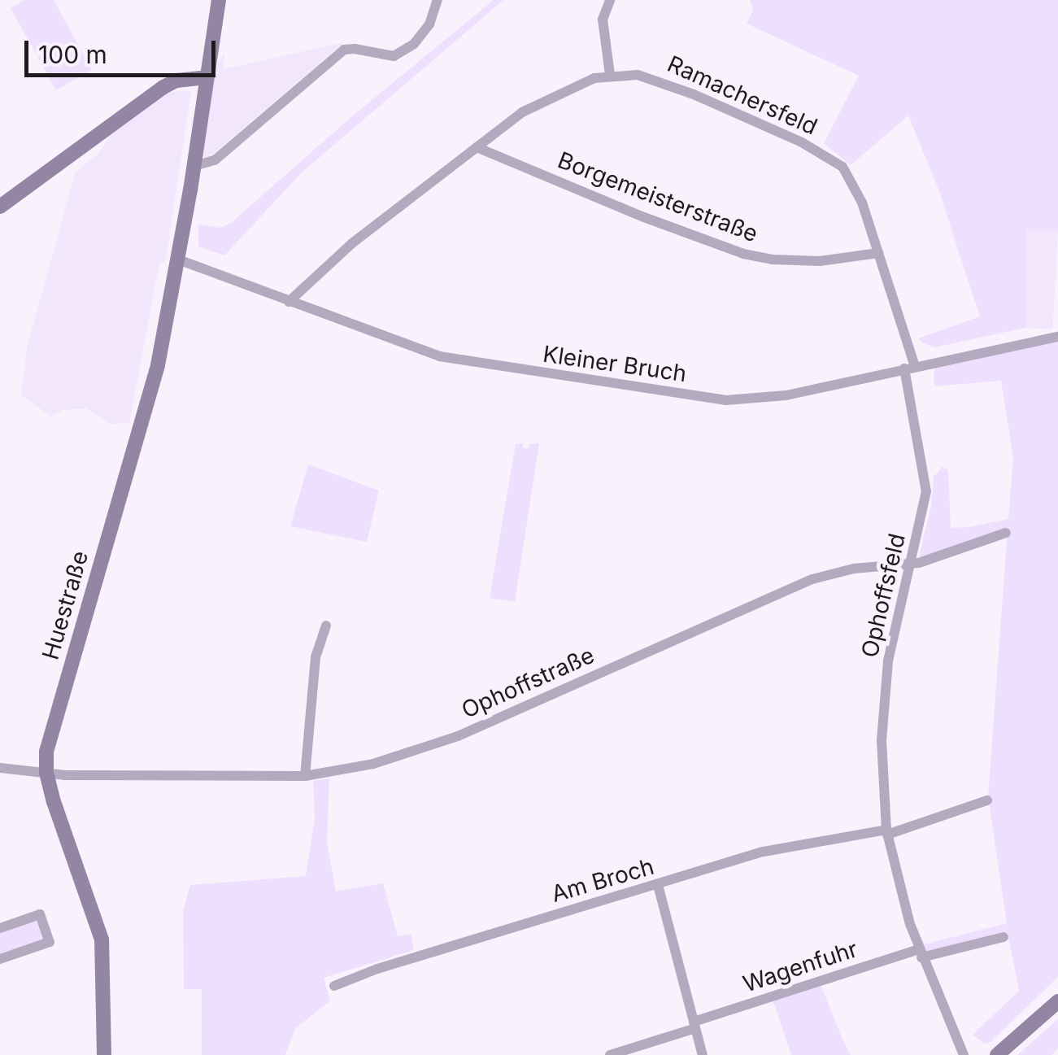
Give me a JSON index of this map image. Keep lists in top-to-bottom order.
{
  "streets": {
    "street": [
      "Ramachersfeld",
      "Borgemeisterstraße",
      "Kleiner Bruch",
      "Ophoffsfeld",
      "Huestraße",
      "Ophoffstraße",
      "Am Broch",
      "Wagenfuhr"
    ]
  },
  "crossings": [
    ["Ramachersfeld", "Borgemeisterstraße"],
    ["Ramachersfeld", "Kleiner Bruch"],
    ["Ramachersfeld", "Ophoffsfeld"],
    ["Kleiner Bruch", "Ophoffsfeld"],
    ["Kleiner Bruch", "Huestraße"],
    ["Ophoffsfeld", "Ophoffstraße"],
    ["Ophoffsfeld", "Am Broch"],
    ["Ophoffsfeld", "Wagenfuhr"],
    ["Huestraße", "Ophoffstraße"]
  ],
  "scale_bar": "100 m"
}
